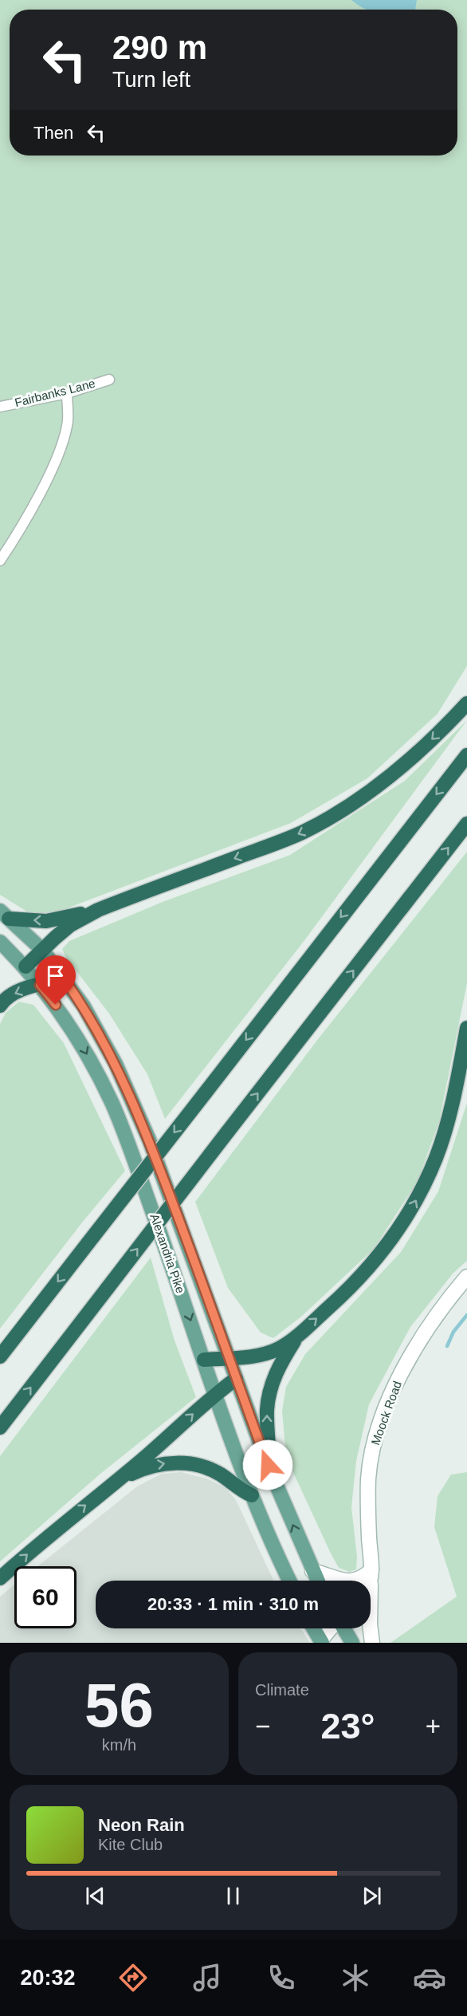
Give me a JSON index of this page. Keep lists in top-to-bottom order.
{
  "streets": {
    "main road": ["Alexandria Pike", "Moock Road"],
    "street": ["Fairbanks Lane"]
  },
  "page": {
    "turn": ["290 m", "Turn left"],
    "then": "Then",
    "limit": "60",
    "trip": "20:33 · 1 min · 310 m",
    "tile": [
      ["56", "km/h"],
      "Climate"
    ],
    "heat": ["−", "23°", "+"],
    "song": ["Neon Rain", "Kite Club"],
    "tabs": "20:32"
  }
}
